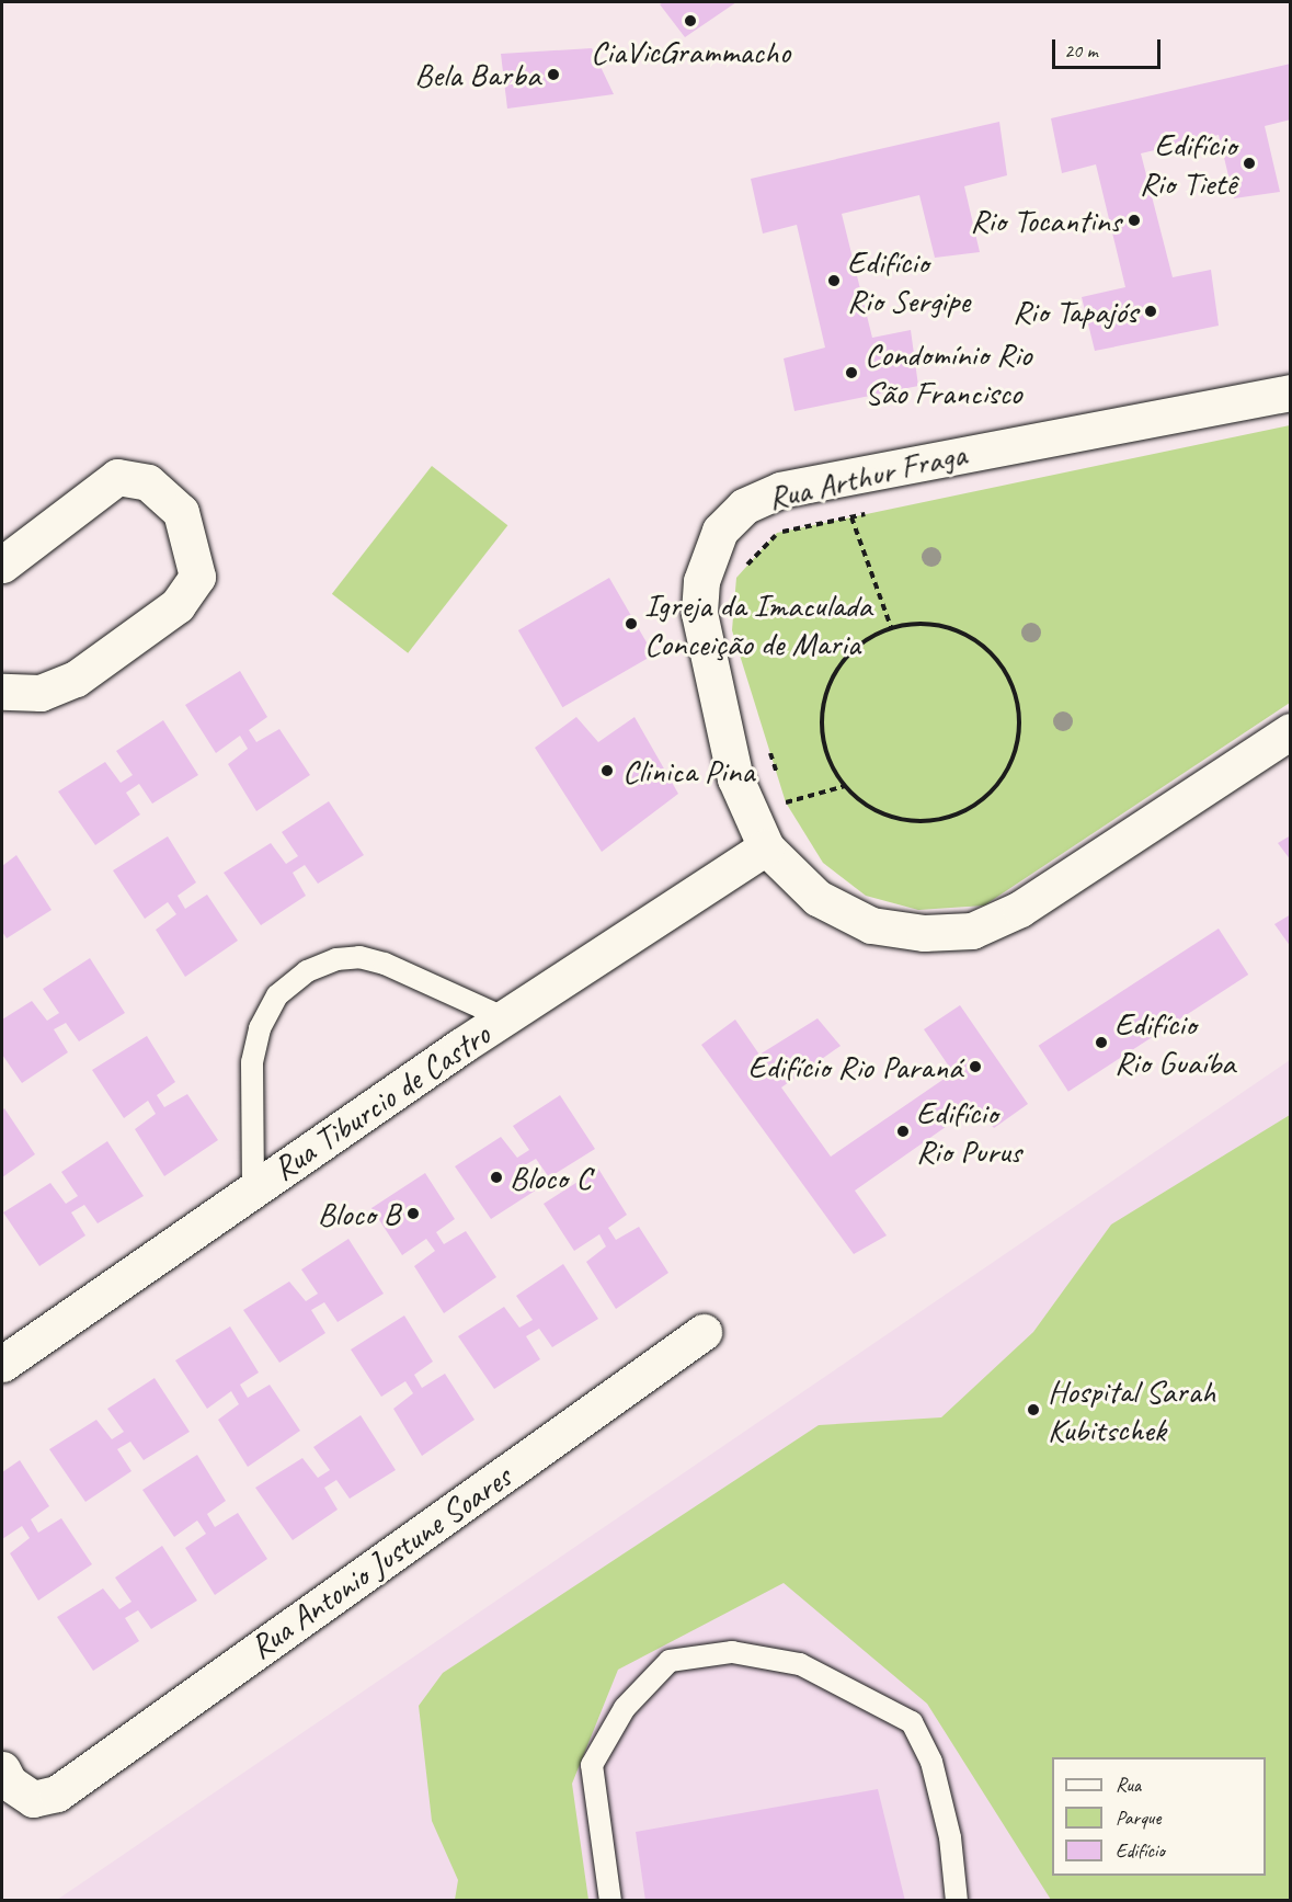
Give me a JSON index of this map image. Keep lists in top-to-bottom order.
{
  "streets": {
    "street": ["Rua Arthur Fraga", "Rua Tiburcio de Castro", "Rua Antonio Justune Soares"]
  },
  "crossings": [
    ["Rua Arthur Fraga", "Rua Tiburcio de Castro"]
  ],
  "places": [
    "CiaVicGrammacho",
    "Bela Barba",
    "Edifício Rio Tietê",
    "Rio Tocantins",
    "Edifício Rio Sergipe",
    "Rio Tapajós",
    "Condomínio Rio São Francisco",
    "Igreja da Imaculada Conceição de Maria",
    "Clinica Pina",
    "Edifício Rio Guaíba",
    "Edifício Rio Paraná",
    "Edifício Rio Purus",
    "Bloco C",
    "Bloco B",
    "Hospital Sarah Kubitschek"
  ],
  "legend": ["Rua", "Parque", "Edifício"],
  "scale_bar": "20 m"
}
